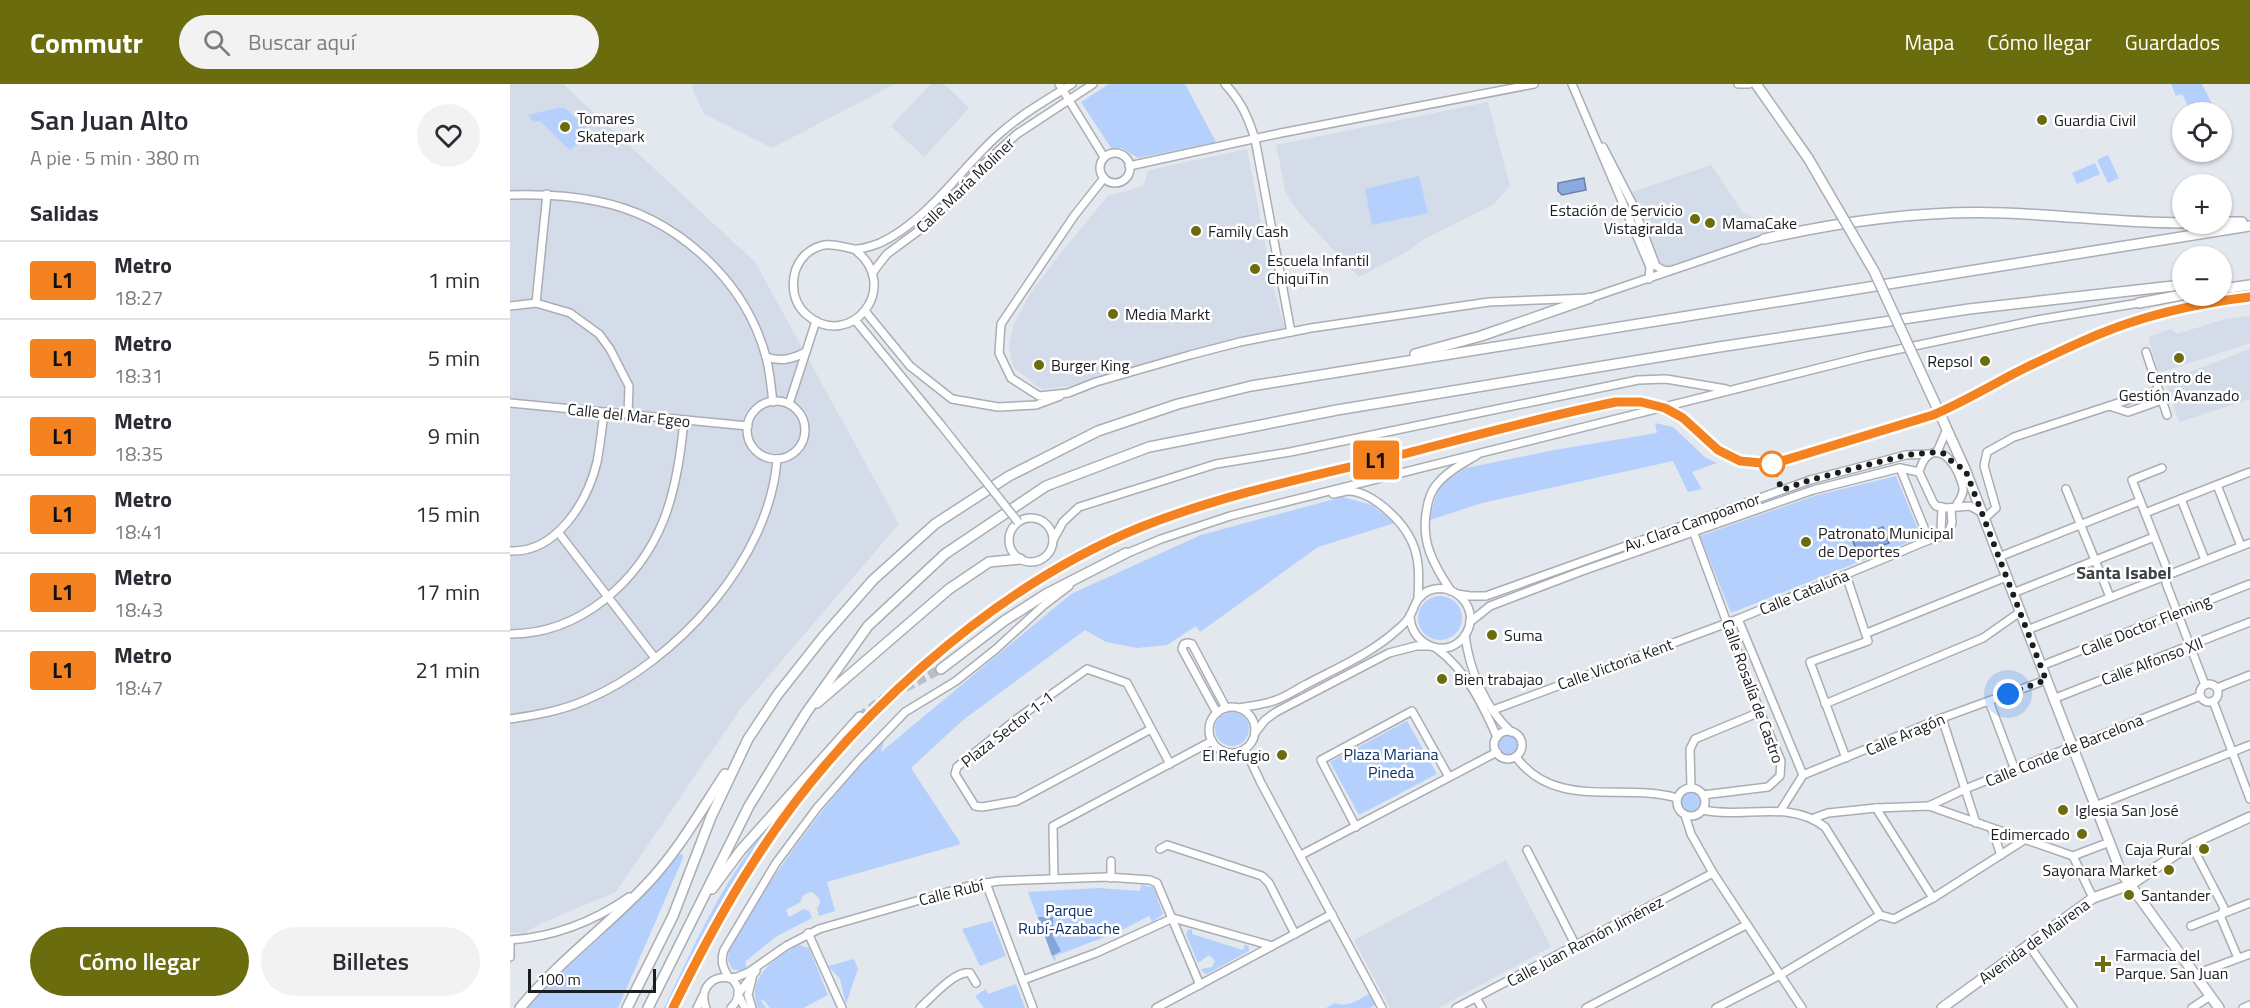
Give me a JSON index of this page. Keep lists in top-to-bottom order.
{
  "streets": {
    "main road": ["Avenida de Mairena"],
    "street": [
      "Calle María Moliner",
      "Calle del Mar Egeo",
      "Av. Clara Campoamor",
      "Calle Cataluña",
      "Calle Doctor Fleming",
      "Calle Alfonso XII",
      "Calle Victoria Kent",
      "Calle Rosalía de Castro",
      "Plaza Sector 1-1",
      "Calle Aragón",
      "Calle Conde de Barcelona",
      "Calle Rubí",
      "Calle Juan Ramón Jiménez"
    ]
  },
  "crossings": [
    ["Av. Clara Campoamor", "Calle Rosalía de Castro"],
    ["Calle Cataluña", "Calle Victoria Kent"],
    ["Calle Victoria Kent", "Calle Rosalía de Castro"]
  ],
  "districts": ["Santa Isabel"],
  "parks": ["Plaza Mariana Pineda", "Parque Rubí-Azabache"],
  "places": {
    "other": [
      "Guardia Civil",
      "Tomares Skatepark",
      "Estación de Servicio Vistagiralda",
      "MamaCake",
      "Family Cash",
      "Escuela Infantil ChiquiTin",
      "Media Markt",
      "Centro de Gestión Avanzado",
      "Repsol",
      "Burger King",
      "Patronato Municipal de Deportes",
      "Suma",
      "Bien trabajao",
      "El Refugio",
      "Iglesia San José",
      "Edimercado",
      "Caja Rural",
      "Sayonara Market",
      "Santander"
    ],
    "health": ["Farmacia del Parque. San Juan"]
  },
  "lines": ["metro line L1"],
  "scale_bar": "100 m",
  "page": {
    "header": "Commutr",
    "search": "Buscar aquí",
    "nav": ["Mapa", "Cómo llegar", "Guardados"],
    "heading": [
      ["San Juan Alto", "A pie · 5 min · 380 m"],
      "Salidas"
    ],
    "on_map": "L1",
    "map_buttons": ["+", "−"],
    "list": [
      {
        "mark": "L1",
        "name": "Metro",
        "note": "18:27",
        "value": "1 min"
      },
      {
        "mark": "L1",
        "name": "Metro",
        "note": "18:31",
        "value": "5 min"
      },
      {
        "mark": "L1",
        "name": "Metro",
        "note": "18:35",
        "value": "9 min"
      },
      {
        "mark": "L1",
        "name": "Metro",
        "note": "18:41",
        "value": "15 min"
      },
      {
        "mark": "L1",
        "name": "Metro",
        "note": "18:43",
        "value": "17 min"
      },
      {
        "mark": "L1",
        "name": "Metro",
        "note": "18:47",
        "value": "21 min"
      }
    ],
    "buttons": ["Cómo llegar", "Billetes"],
    "scale": "100 m"
  }
}
